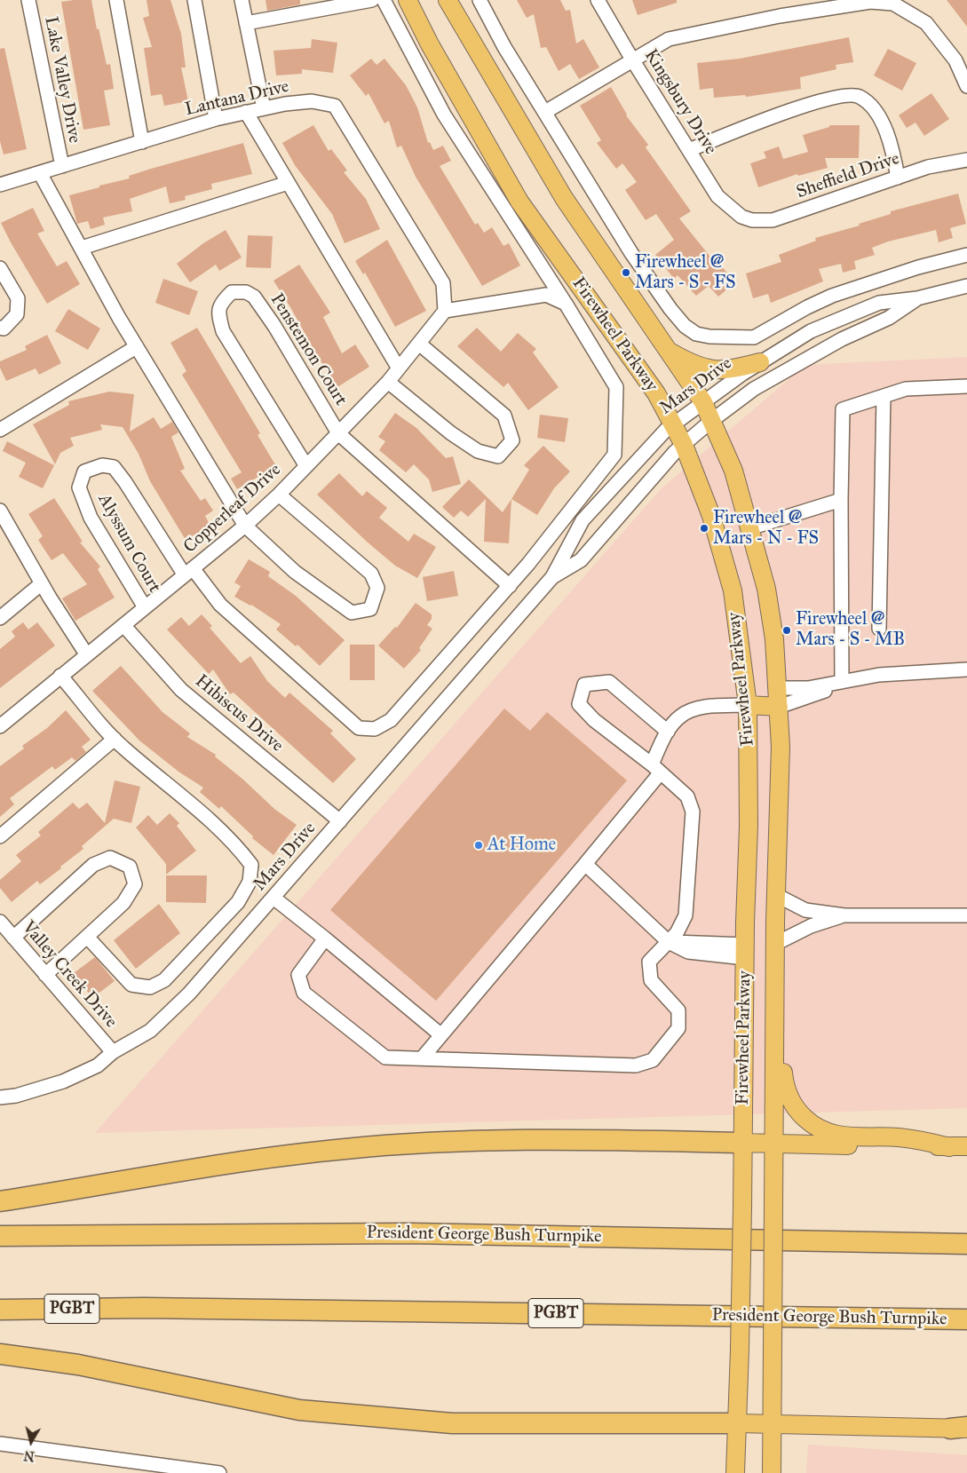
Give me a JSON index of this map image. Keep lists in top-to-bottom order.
{
  "streets": {
    "highway": ["President George Bush Turnpike", "PGBT"],
    "main road": ["Firewheel Parkway"],
    "street": [
      "Lake Valley Drive",
      "Lantana Drive",
      "Kingsbury Drive",
      "Sheffield Drive",
      "Penstemon Court",
      "Mars Drive",
      "Copperleaf Drive",
      "Alyssum Court",
      "Hibiscus Drive",
      "Valley Creek Drive"
    ]
  },
  "crossings": [
    ["Lake Valley Drive", "Lantana Drive"],
    ["Lantana Drive", "Copperleaf Drive"],
    ["Kingsbury Drive", "Sheffield Drive"],
    ["Firewheel Parkway", "Mars Drive"],
    ["Penstemon Court", "Copperleaf Drive"],
    ["Mars Drive", "Hibiscus Drive"],
    ["Mars Drive", "Valley Creek Drive"],
    ["Copperleaf Drive", "Alyssum Court"],
    ["Copperleaf Drive", "Hibiscus Drive"]
  ],
  "places": [
    "Firewheel @ Mars - S - FS",
    "Firewheel @ Mars - N - FS",
    "Firewheel @ Mars - S - MB",
    "At Home"
  ],
  "north": "bottom"
}
